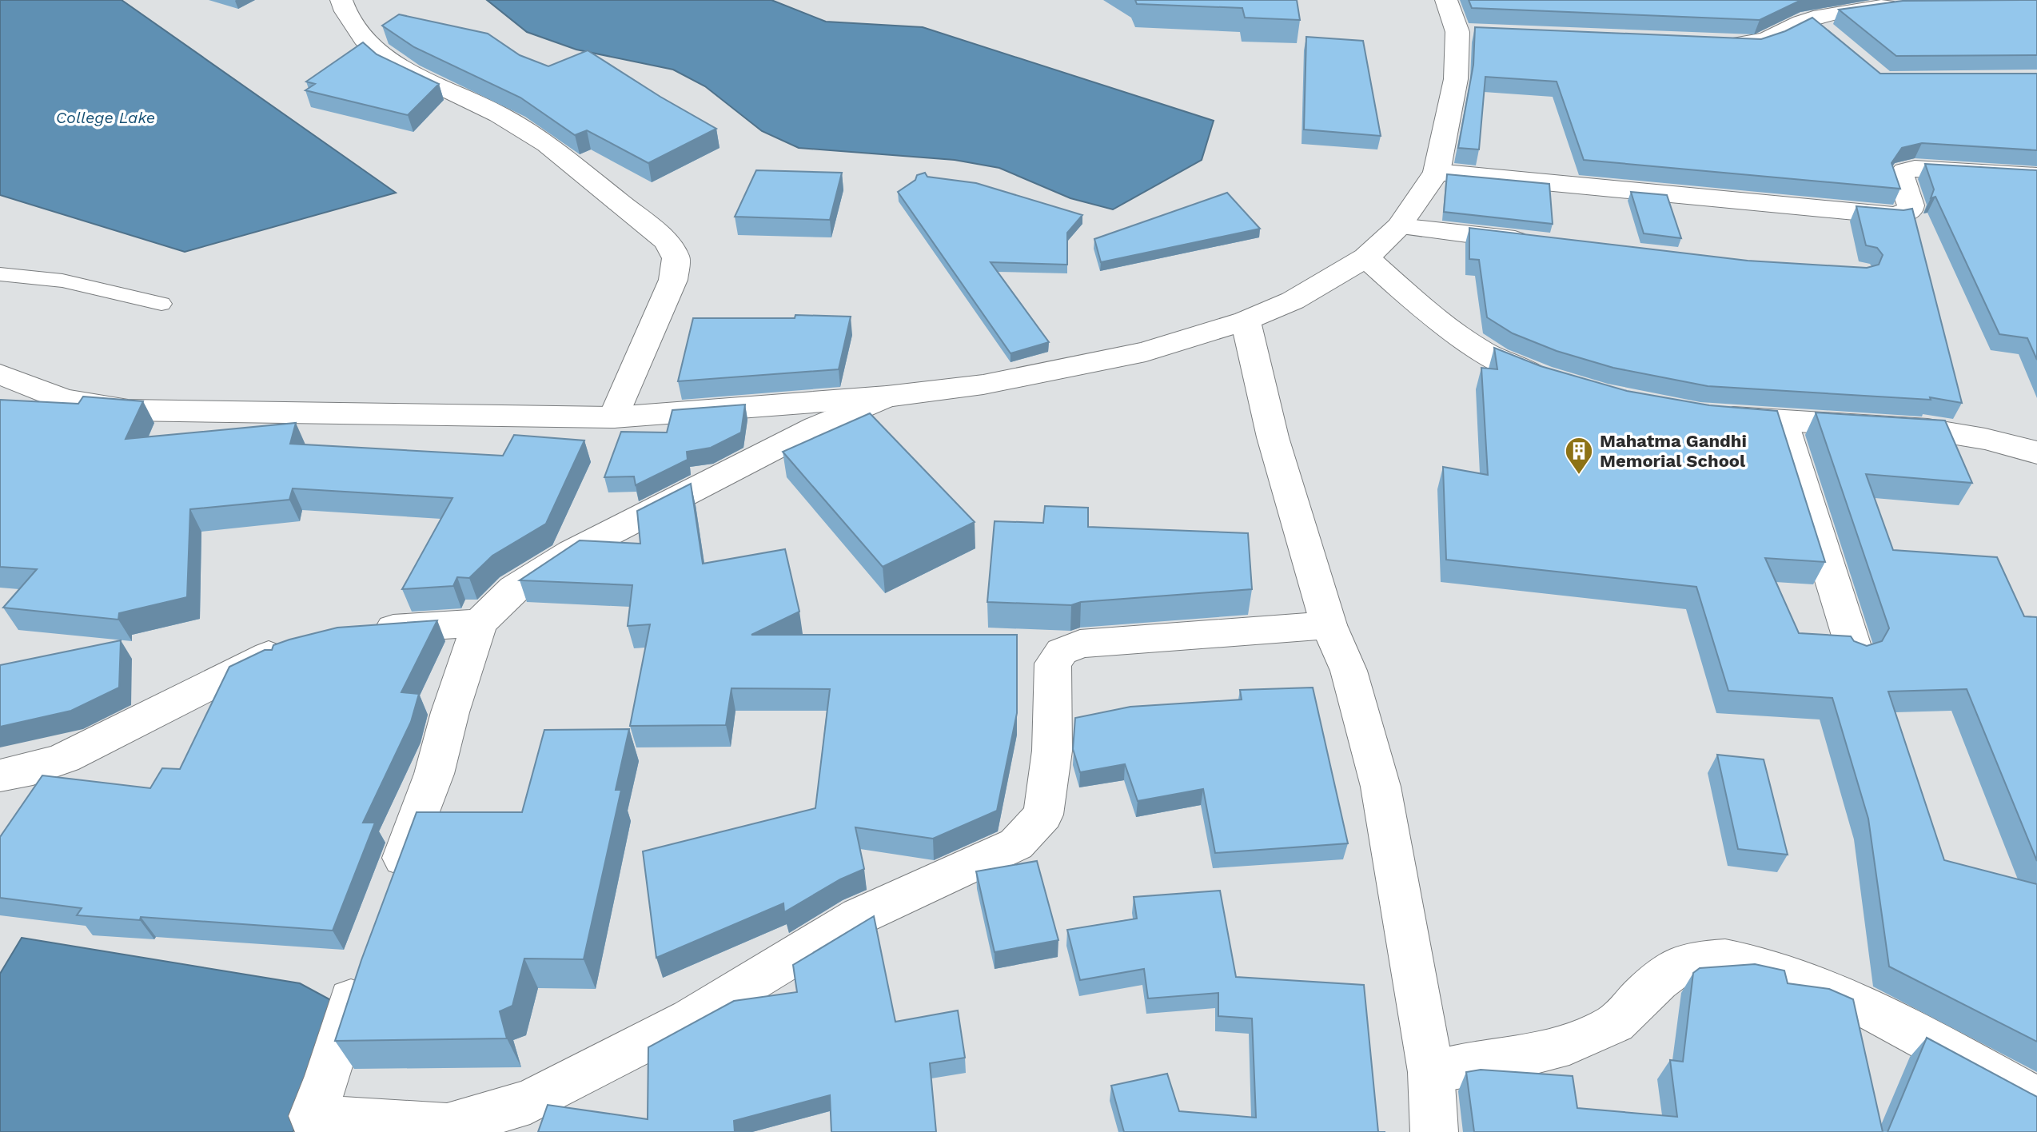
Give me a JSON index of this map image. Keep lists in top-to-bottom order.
{
  "water": ["College Lake"],
  "places": {
    "building": ["Mahatma Gandhi Memorial School"]
  }
}
